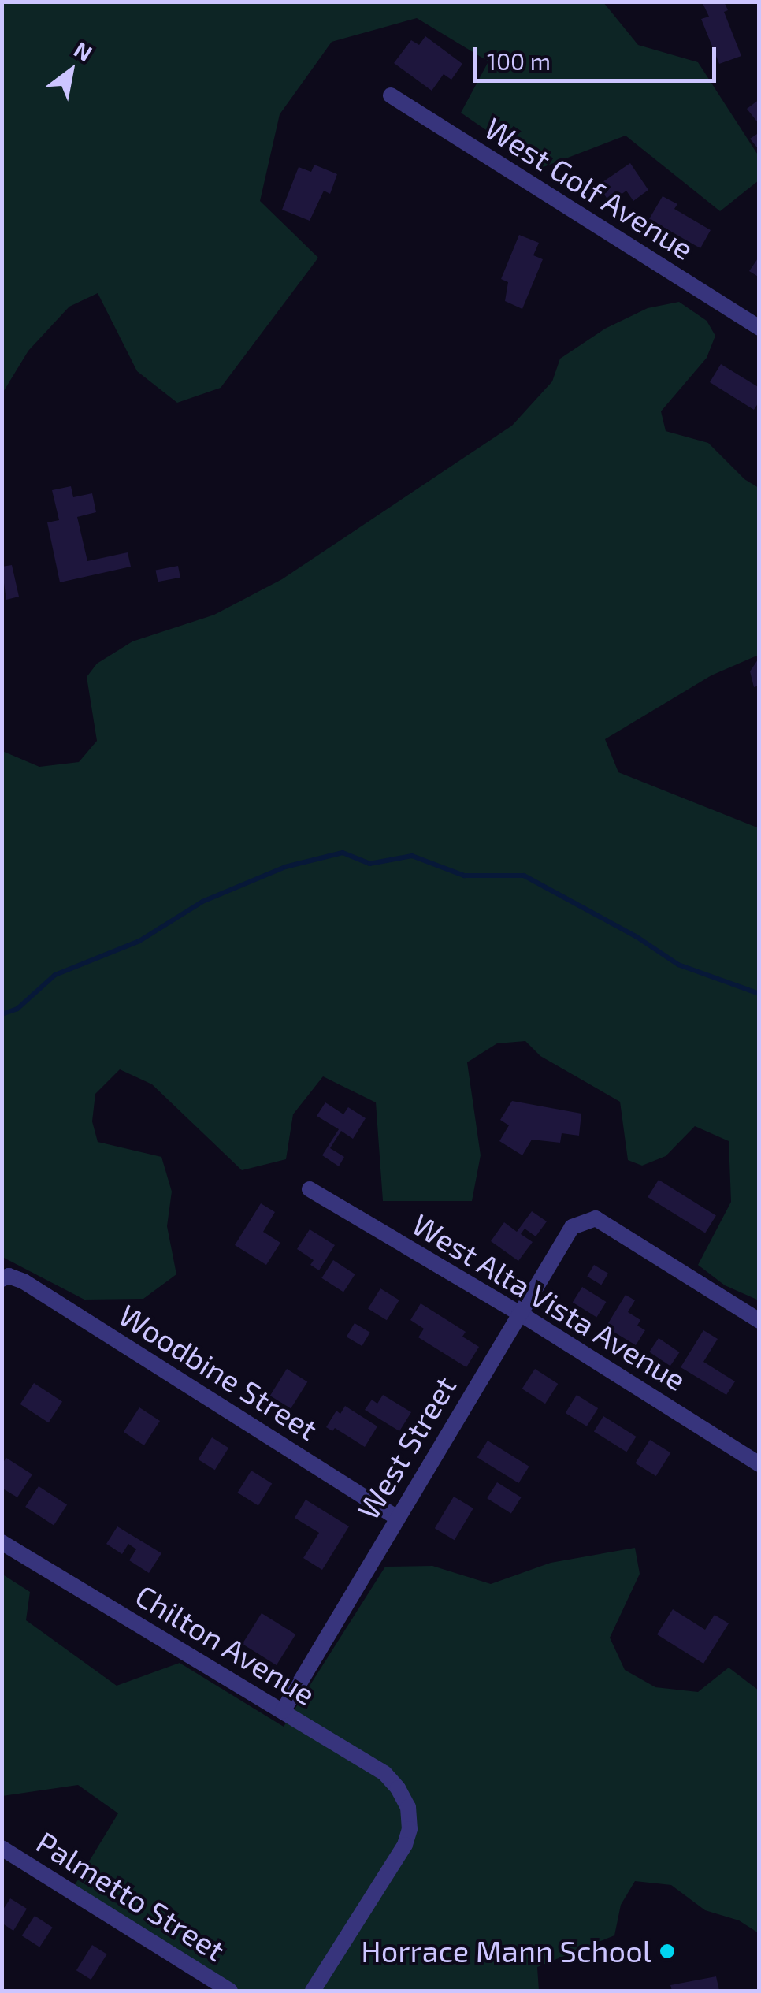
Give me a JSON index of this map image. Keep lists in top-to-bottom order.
{
  "streets": {
    "street": [
      "West Golf Avenue",
      "West Alta Vista Avenue",
      "Woodbine Street",
      "West Street",
      "Chilton Avenue",
      "Palmetto Street"
    ]
  },
  "crossings": [
    ["West Alta Vista Avenue", "West Street"],
    ["Woodbine Street", "West Street"],
    ["West Street", "Chilton Avenue"]
  ],
  "places": ["Horrace Mann School"],
  "scale_bar": "100 m",
  "north": "top right"
}
